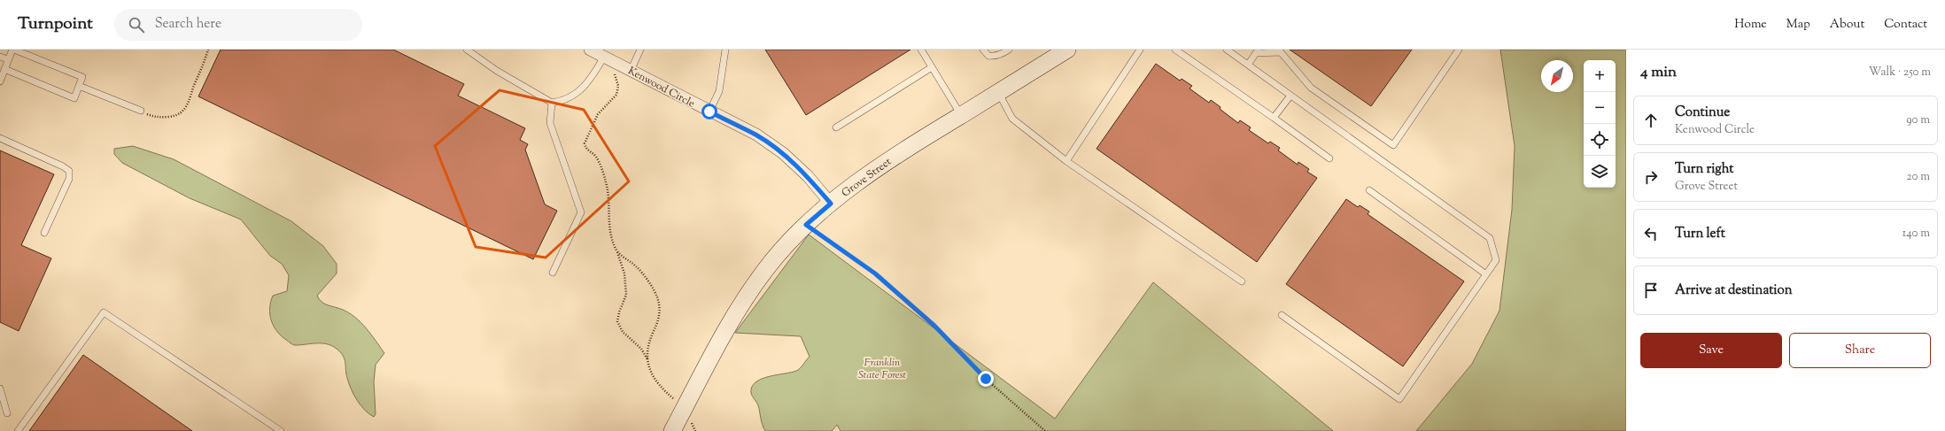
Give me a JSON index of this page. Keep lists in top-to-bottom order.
{
  "streets": {
    "main road": ["Grove Street"],
    "street": ["Kenwood Circle"]
  },
  "crossings": [
    ["Kenwood Circle", "Grove Street"]
  ],
  "parks": ["Franklin State Forest"],
  "north": "bottom left",
  "page": {
    "header": "Turnpoint",
    "search": "Search here",
    "nav": [
      "Home",
      "Map",
      "About",
      "Contact"
    ],
    "heading": ["4 min", "Walk · 250 m"],
    "map_buttons": ["+", "−"],
    "list": [
      ["Continue", "Kenwood Circle", "90 m"],
      ["Turn right", "Grove Street", "20 m"],
      ["Turn left", "140 m"],
      "Arrive at destination"
    ],
    "buttons": ["Save", "Share"]
  }
}
